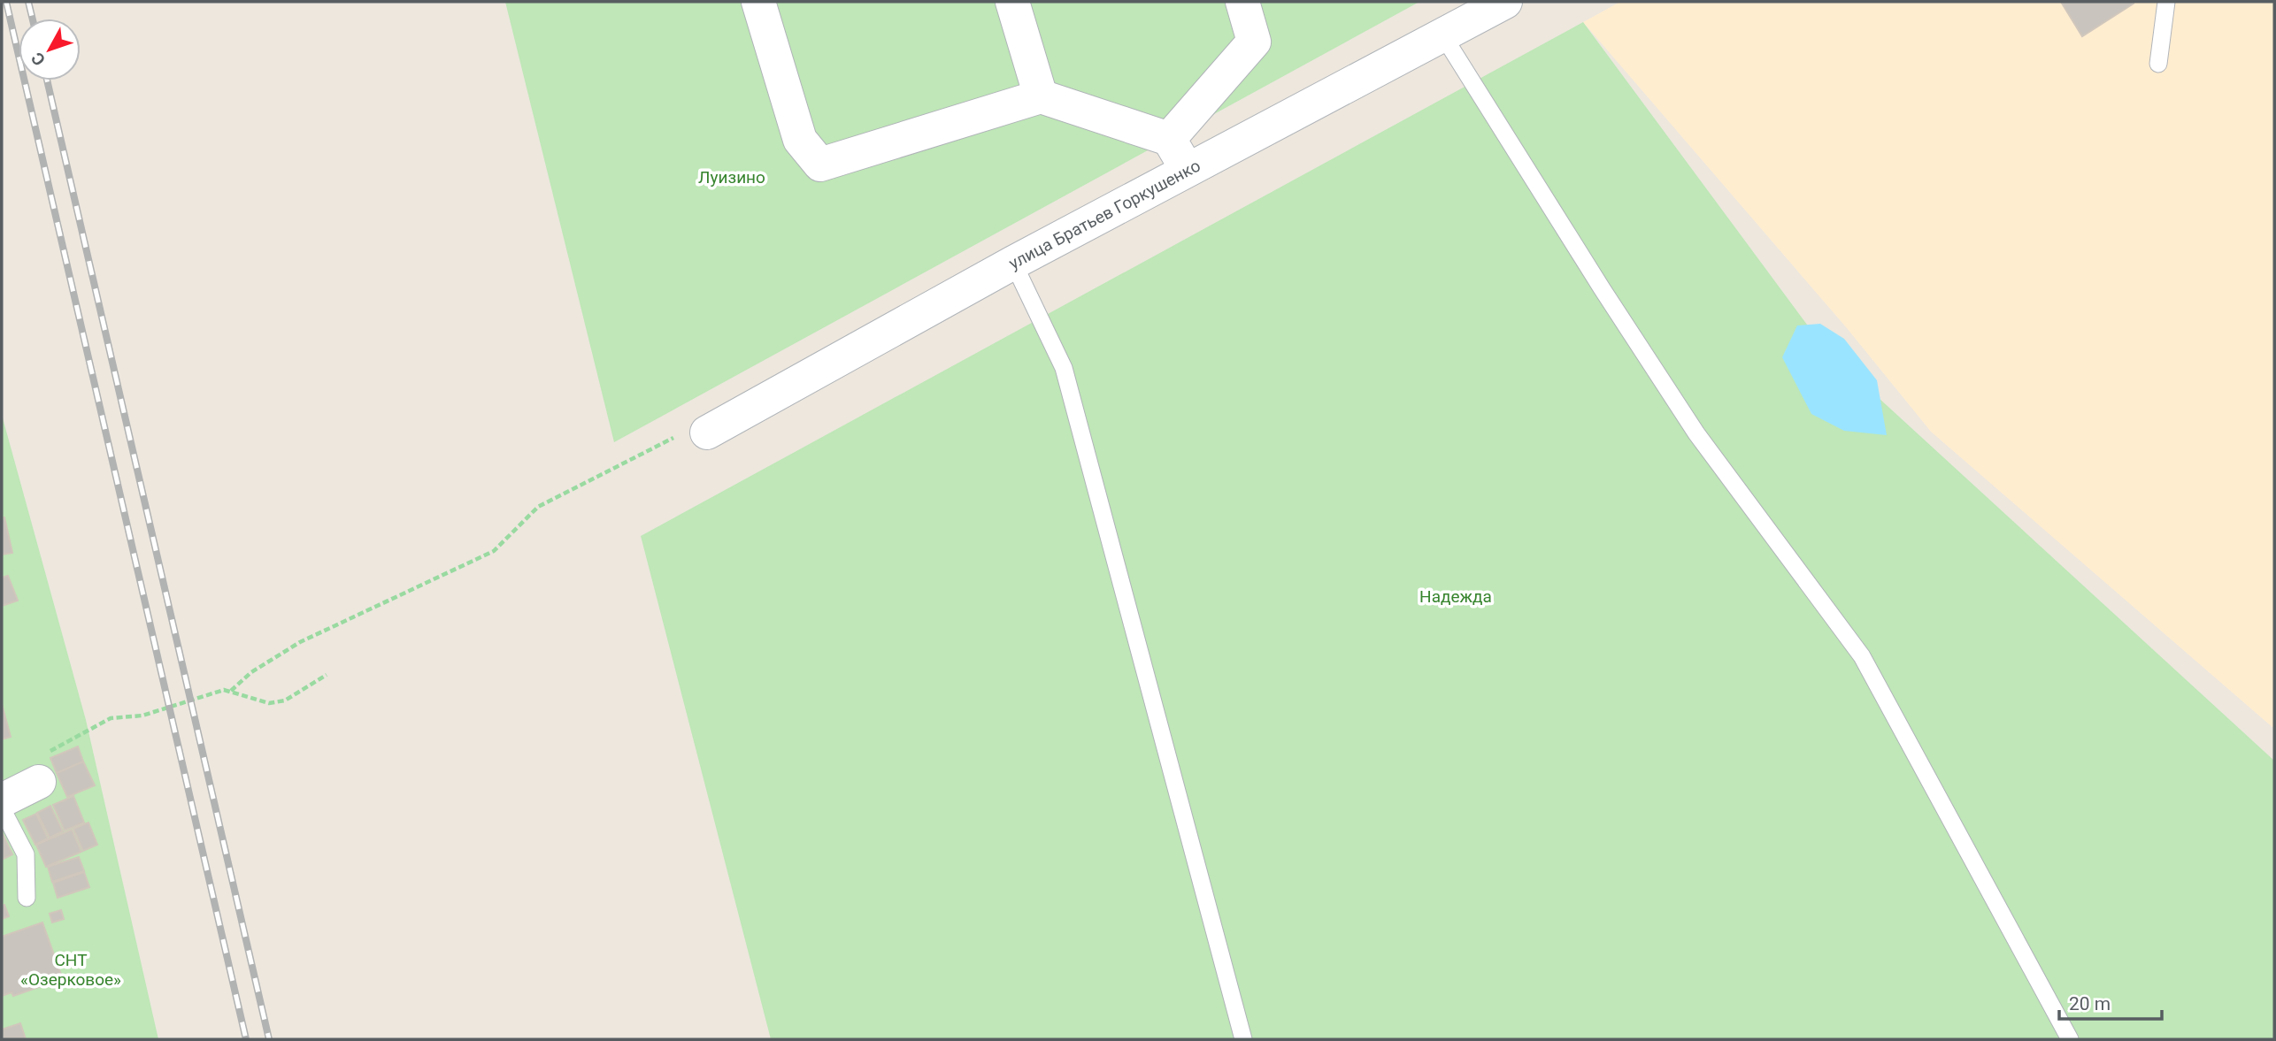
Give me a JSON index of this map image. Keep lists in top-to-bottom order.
{
  "streets": {
    "street": ["улица Братьев Горкушенко"]
  },
  "parks": ["Луизино", "Надежда", "СНТ «Озерковое»"],
  "scale_bar": "20 m",
  "north": "bottom left"
}
